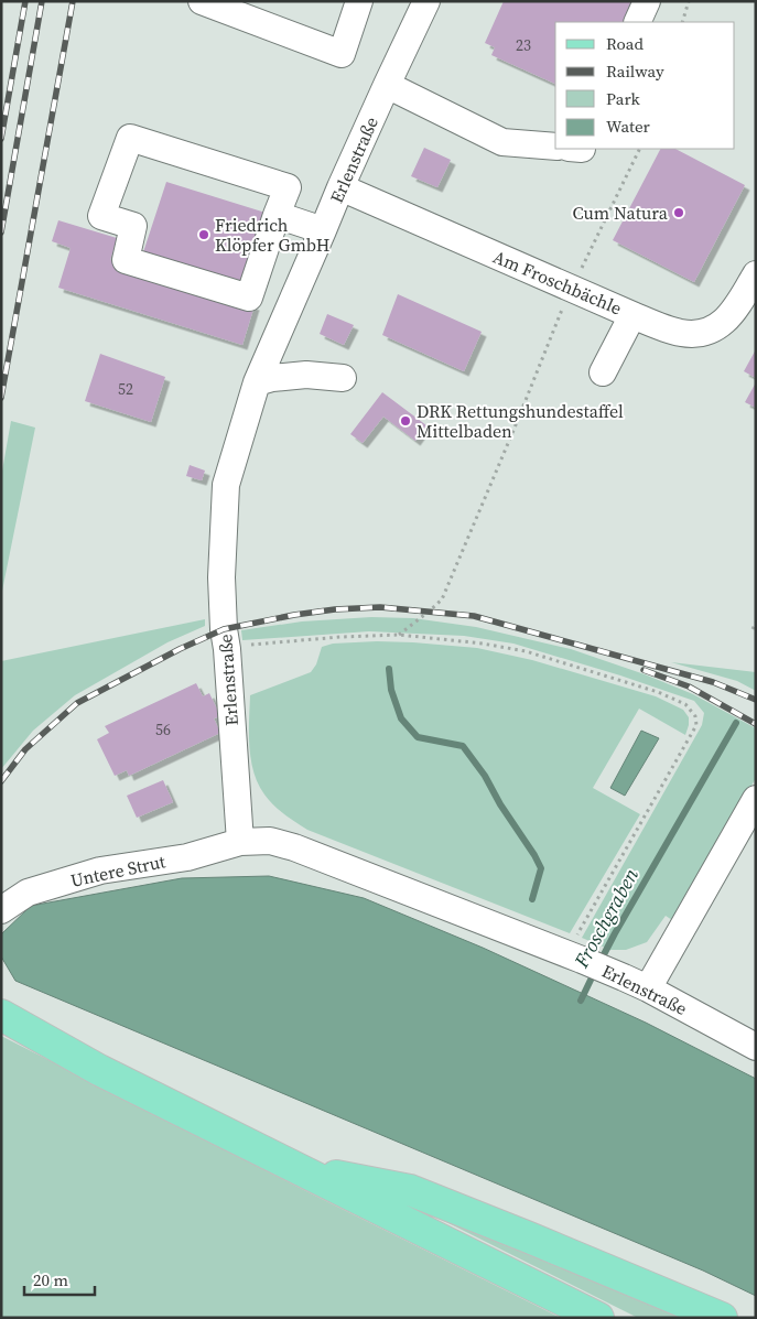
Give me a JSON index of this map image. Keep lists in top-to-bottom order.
{
  "streets": {
    "street": ["Erlenstraße", "Am Froschbächle", "Untere Strut"]
  },
  "crossings": [
    ["Erlenstraße", "Am Froschbächle"],
    ["Erlenstraße", "Untere Strut"]
  ],
  "water": ["Froschgraben"],
  "places": ["Cum Natura", "Friedrich Klöpfer GmbH", "DRK Rettungshundestaffel Mittelbaden"],
  "house_numbers": ["23", "52", "56"],
  "legend": [
    "Road",
    "Railway",
    "Park",
    "Water"
  ],
  "scale_bar": "20 m"
}
